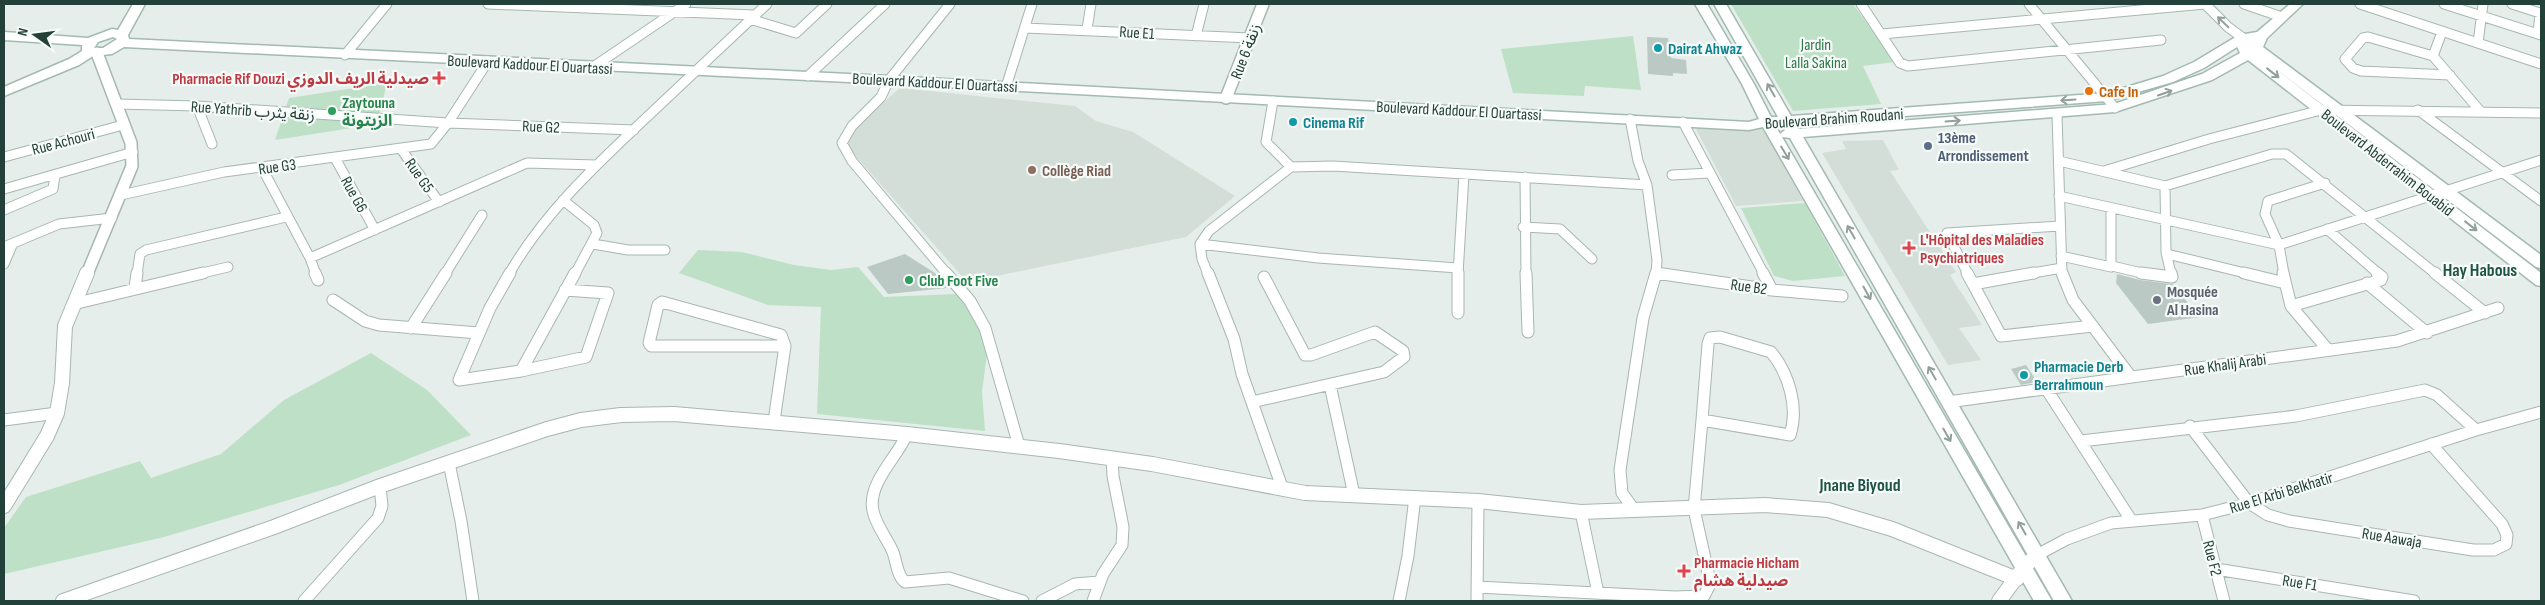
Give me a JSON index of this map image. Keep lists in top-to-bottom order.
{
  "streets": {
    "main road": ["Boulevard Kaddour El Ouartassi", "Boulevard Brahim Roudani", "Boulevard Abderrahim Bouabid"],
    "street": [
      "Rue E1",
      "Rue 6 زنقة",
      "Rue Yathrib زنقة يثرب",
      "Rue G2",
      "Rue Achouri",
      "Rue G3",
      "Rue G5",
      "Rue G6",
      "Rue B2",
      "Rue Khalij Arabi",
      "Rue El Arbi Belkhatir",
      "Rue Aawaja",
      "Rue F2",
      "Rue F1"
    ]
  },
  "crossings": [
    ["Rue E1", "Rue 6 زنقة"],
    ["Rue 6 زنقة", "Boulevard Kaddour El Ouartassi"],
    ["Boulevard Kaddour El Ouartassi", "Boulevard Brahim Roudani"],
    ["Rue Yathrib زنقة يثرب", "Rue G2"],
    ["Rue Yathrib زنقة يثرب", "Rue G3"],
    ["Boulevard Brahim Roudani", "Boulevard Abderrahim Bouabid"],
    ["Rue G2", "Rue G3"],
    ["Rue G3", "Rue G5"],
    ["Rue G3", "Rue G6"],
    ["Rue El Arbi Belkhatir", "Rue Aawaja"],
    ["Rue El Arbi Belkhatir", "Rue F2"],
    ["Rue F2", "Rue F1"]
  ],
  "districts": ["Hay Habous", "Jnane Biyoud"],
  "parks": ["Jardin Lalla Sakina"],
  "places": {
    "other": [
      "Dairat Ahwaz",
      "Cafe In",
      "Zaytouna الزيتونة",
      "Cinema Rif",
      "13ème Arrondissement",
      "Collège Riad",
      "Club Foot Five",
      "Mosquée Al Hasina",
      "Pharmacie Derb Berrahmoun"
    ],
    "health": ["Pharmacie Rif Douzi صيدلية الريف الدوزي", "L'Hôpital des Maladies Psychiatriques", "Pharmacie Hicham صيدلية هشام"]
  },
  "north": "left"
}
